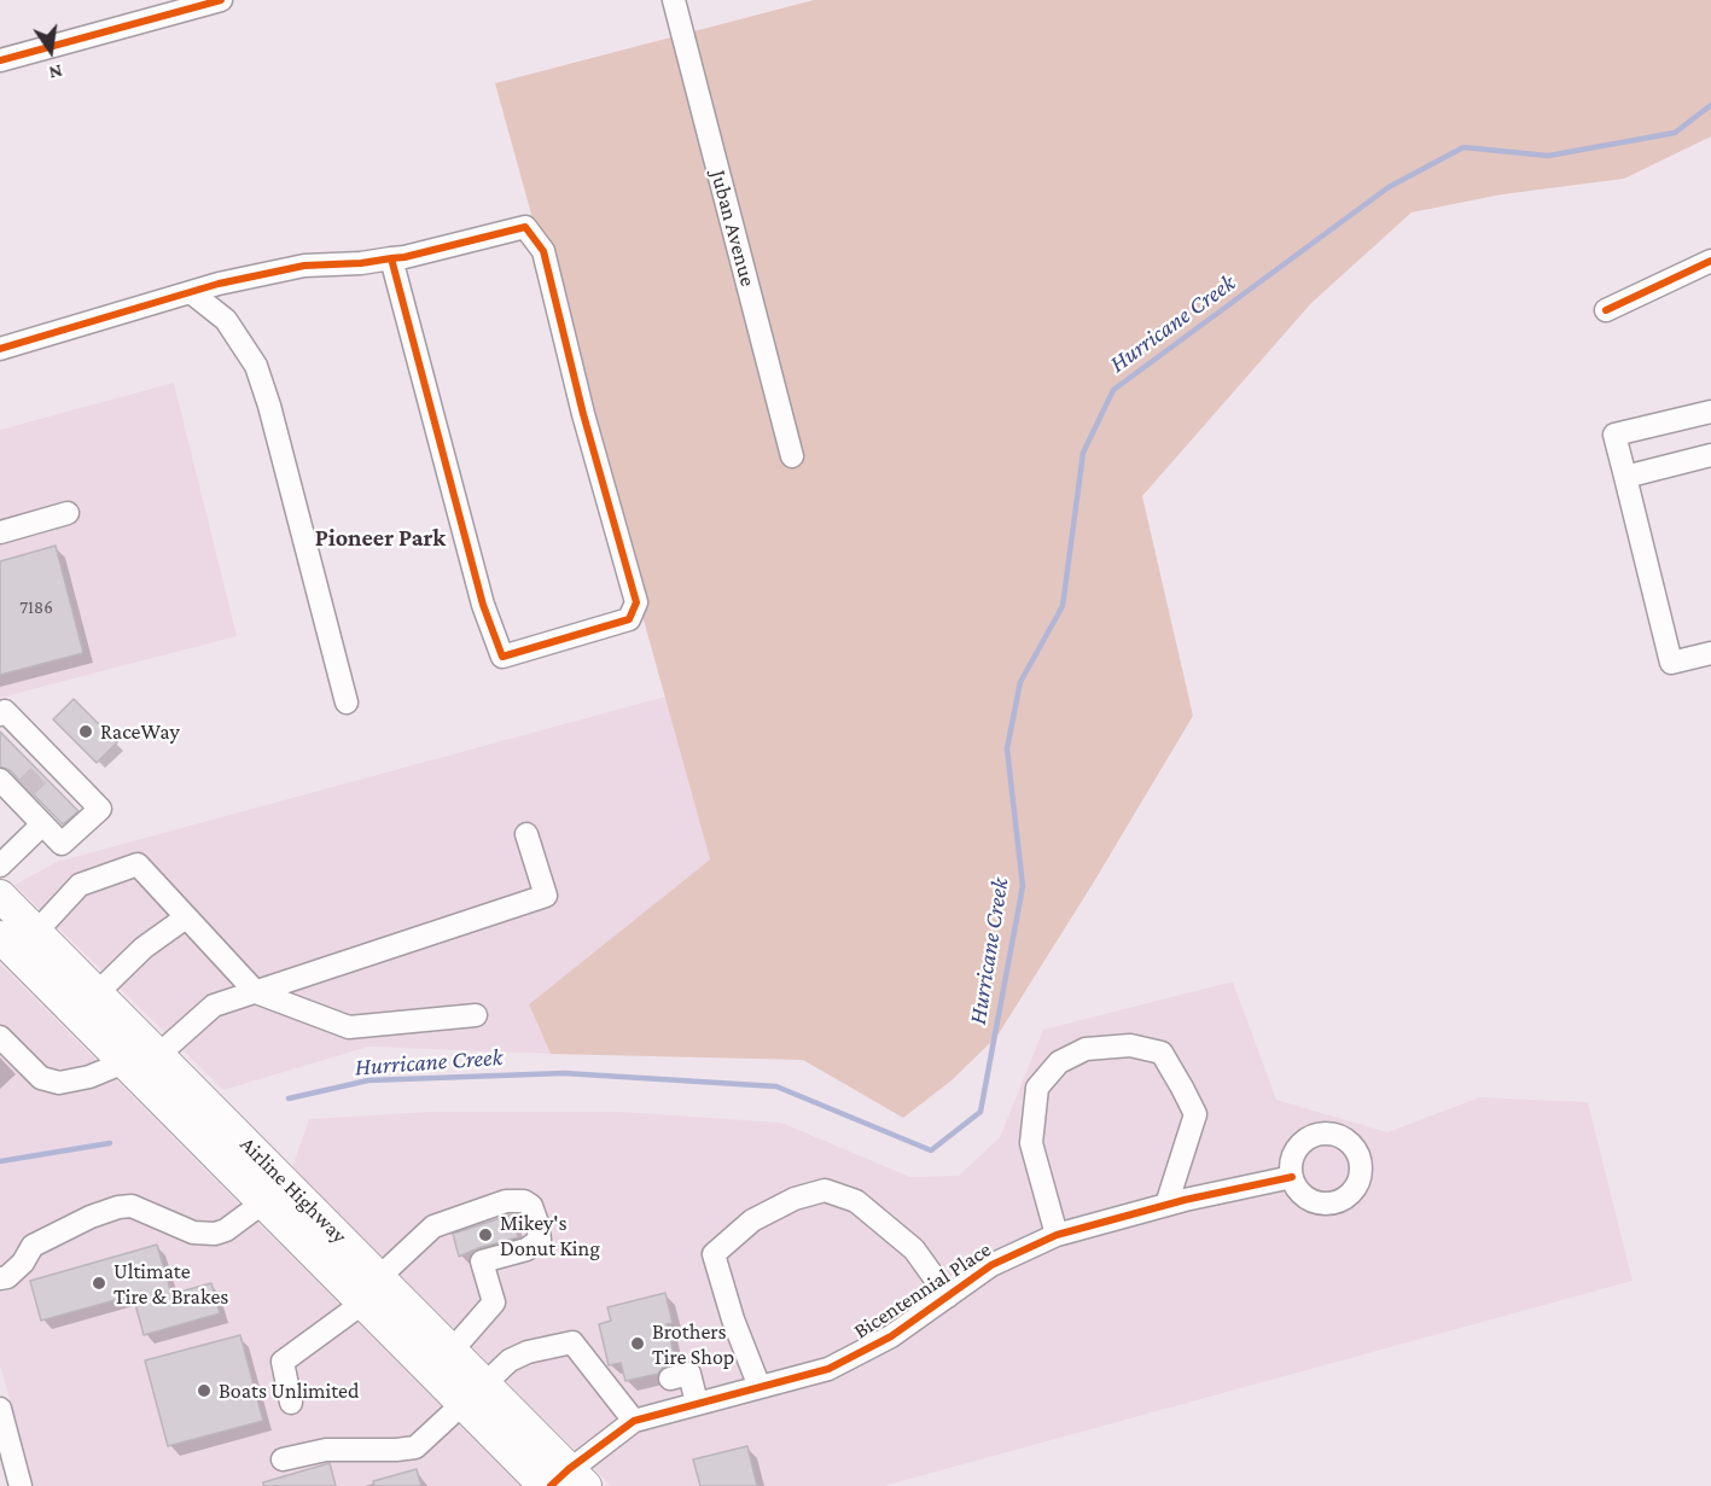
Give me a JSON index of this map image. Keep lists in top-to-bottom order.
{
  "streets": {
    "highway": ["Airline Highway"],
    "street": ["Juban Avenue", "Bicentennial Place"]
  },
  "crossings": [
    ["Airline Highway", "Bicentennial Place"]
  ],
  "districts": ["Pioneer Park"],
  "water": ["Hurricane Creek"],
  "places": [
    "RaceWay",
    "Mikey's Donut King",
    "Ultimate Tire & Brakes",
    "Brothers Tire Shop",
    "Boats Unlimited"
  ],
  "house_numbers": ["7186"],
  "north": "bottom"
}
